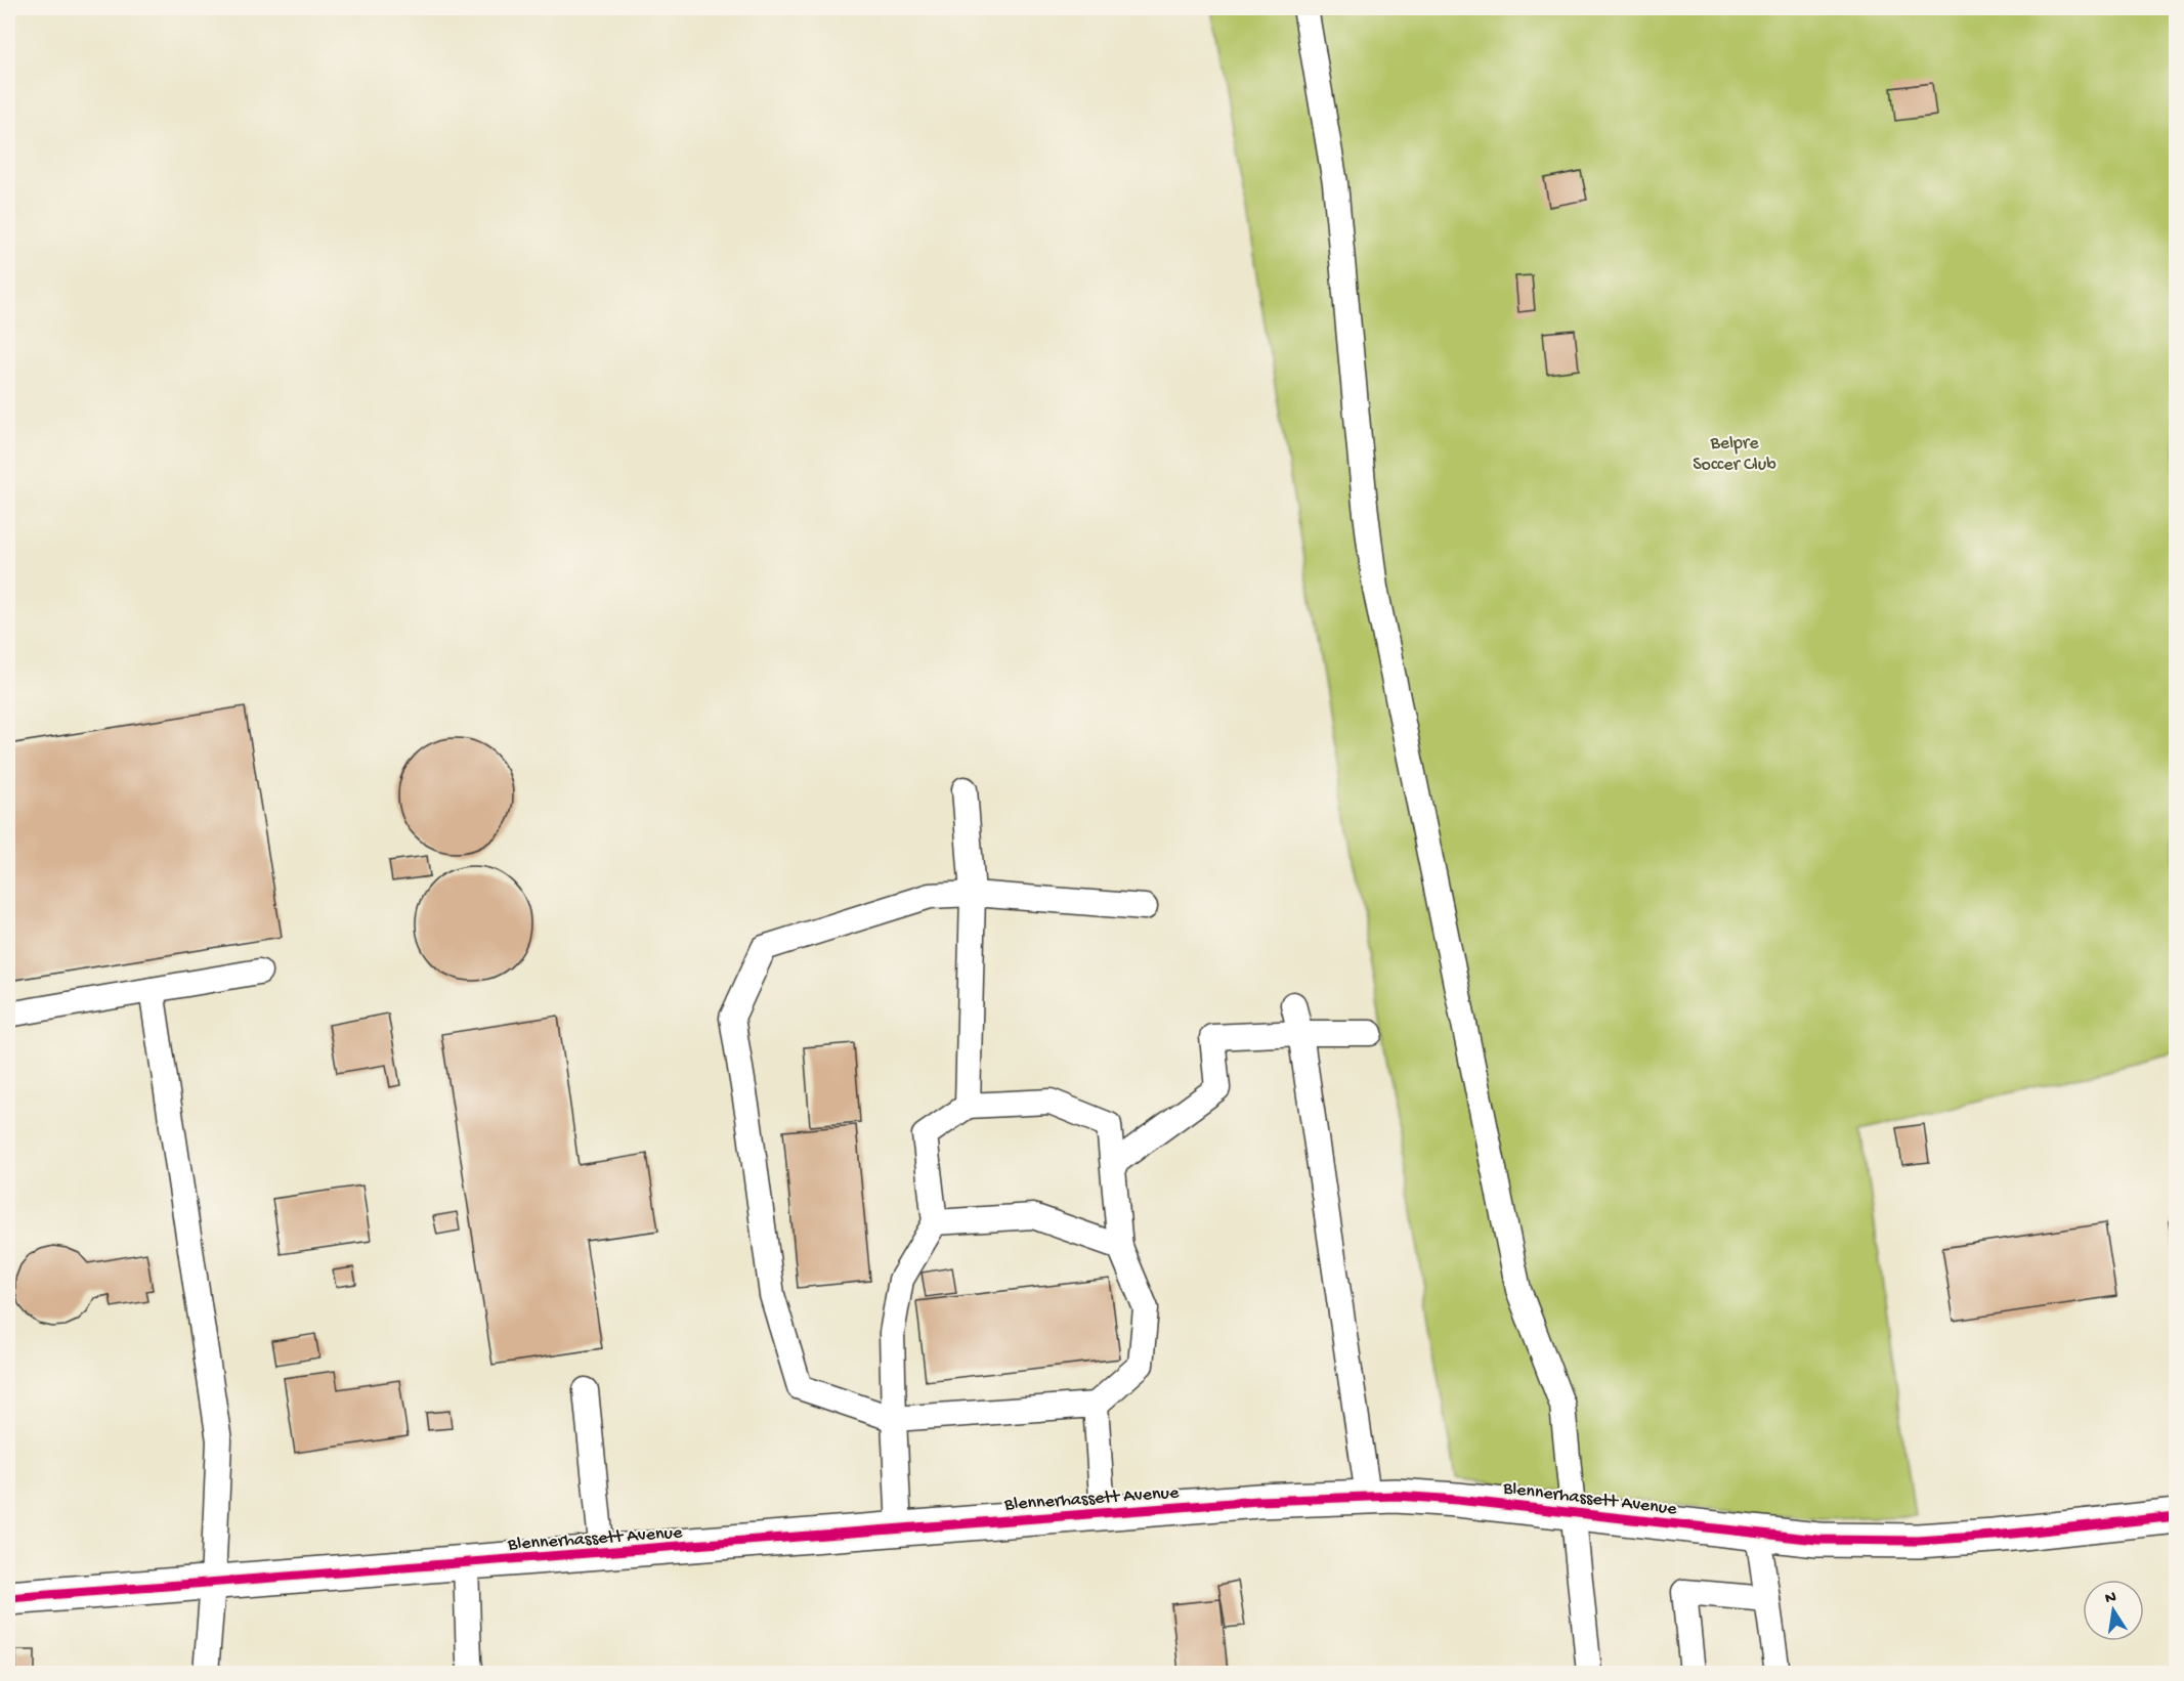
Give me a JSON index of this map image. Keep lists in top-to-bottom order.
{
  "streets": {
    "street": ["Blennerhassett Avenue"]
  },
  "parks": ["Belpre Soccer Club"],
  "north": "top"
}
